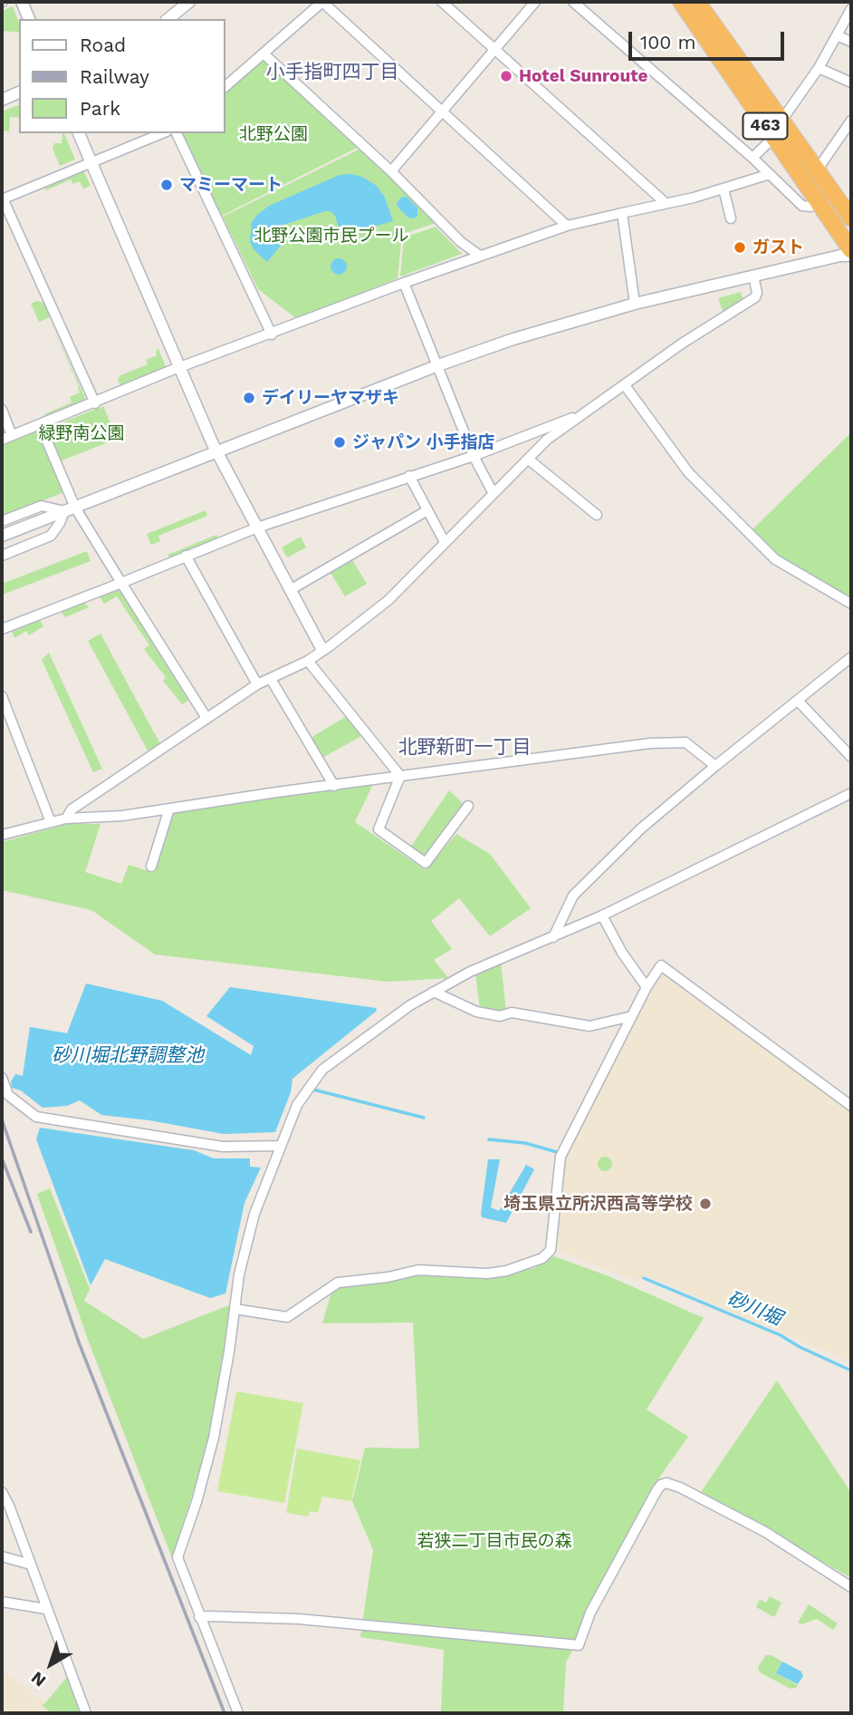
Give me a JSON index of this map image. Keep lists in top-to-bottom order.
{
  "streets": {
    "highway": ["463"]
  },
  "districts": ["小手指町四丁目", "北野新町一丁目"],
  "water": ["砂川堀北野調整池", "砂川堀"],
  "parks": [
    "北野公園",
    "北野公園市民プール",
    "緑野南公園",
    "若狭二丁目市民の森"
  ],
  "places": [
    "Hotel Sunroute",
    "マミーマート",
    "ガスト",
    "デイリーヤマザキ",
    "ジャパン 小手指店",
    "埼玉県立所沢西高等学校"
  ],
  "legend": ["Road", "Railway", "Park"],
  "scale_bar": "100 m",
  "north": "bottom left"
}
